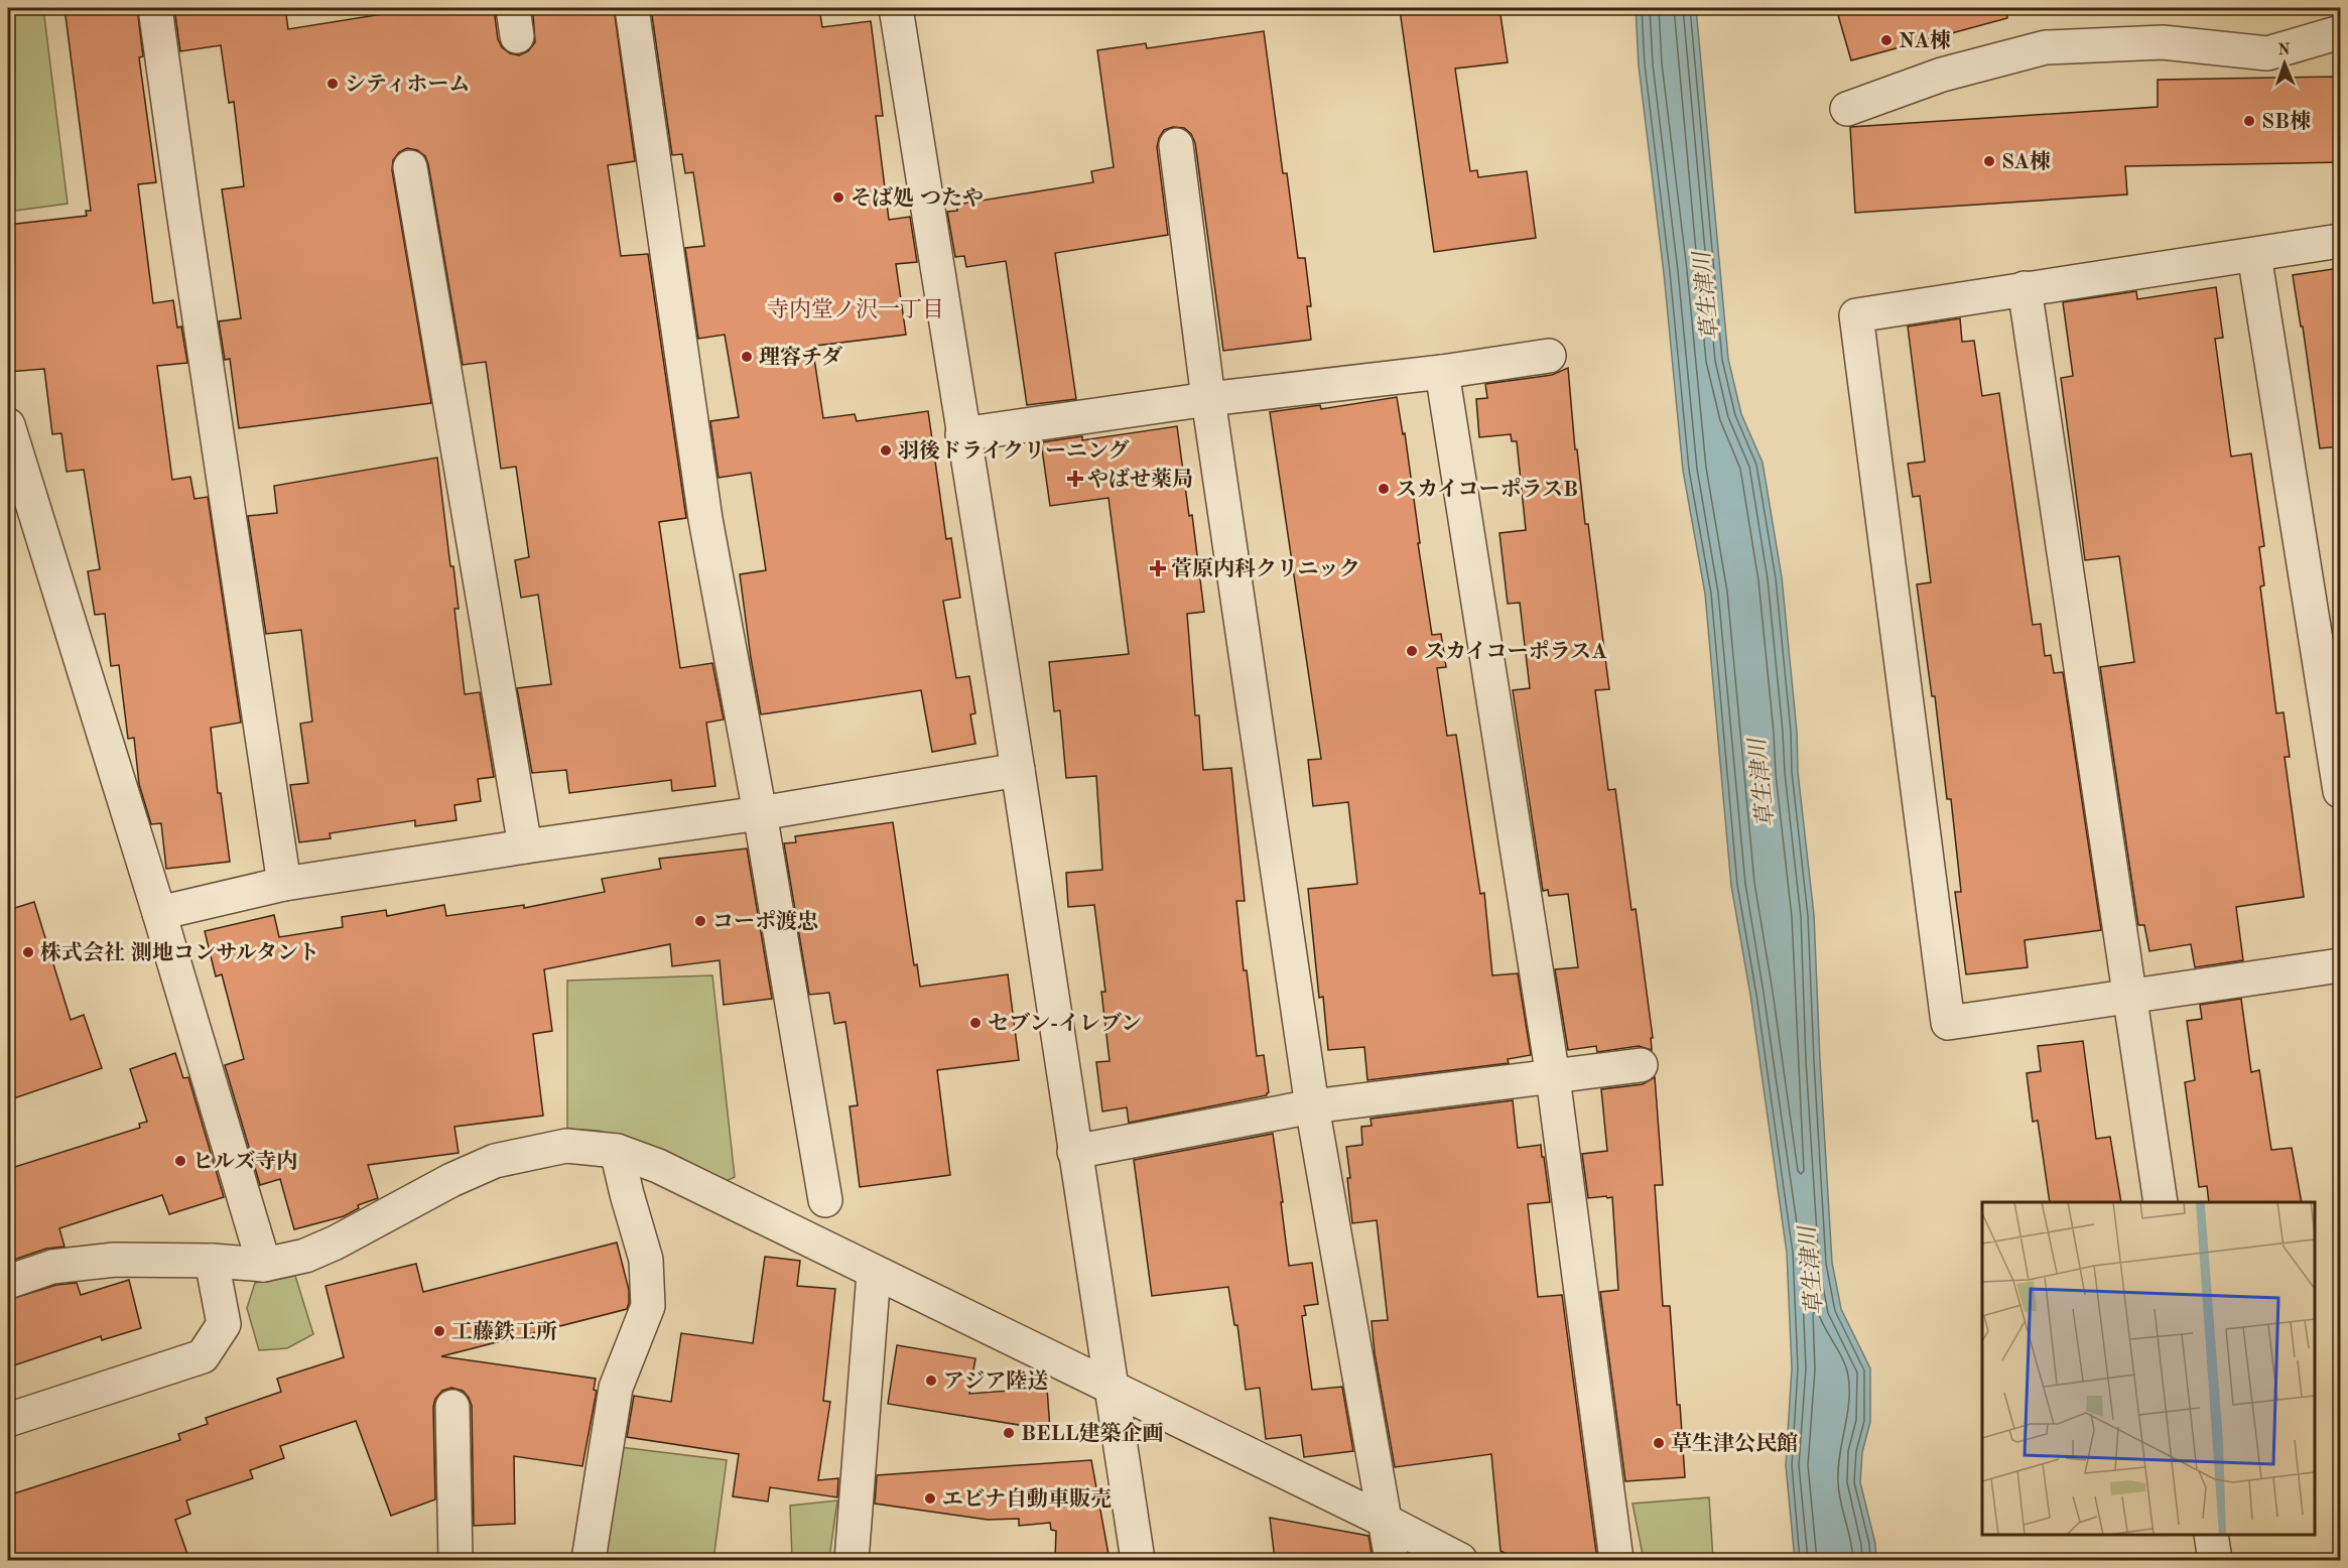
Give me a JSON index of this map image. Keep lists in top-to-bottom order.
{
  "districts": ["寺内堂ノ沢一丁目"],
  "water": ["草生津川"],
  "places": {
    "other": [
      "NA棟",
      "シティホーム",
      "SB棟",
      "SA棟",
      "そば処 つたや",
      "理容チダ",
      "羽後ドライクリーニング",
      "スカイコーポラスB",
      "スカイコーポラスA",
      "コーポ渡忠",
      "株式会社 測地コンサルタント",
      "セブン-イレブン",
      "ヒルズ寺内",
      "工藤鉄工所",
      "アジア陸送",
      "BELL建築企画",
      "草生津公民館",
      "エビナ自動車販売"
    ],
    "health": ["やばせ薬局", "菅原内科クリニック"]
  },
  "north": "top"
}
